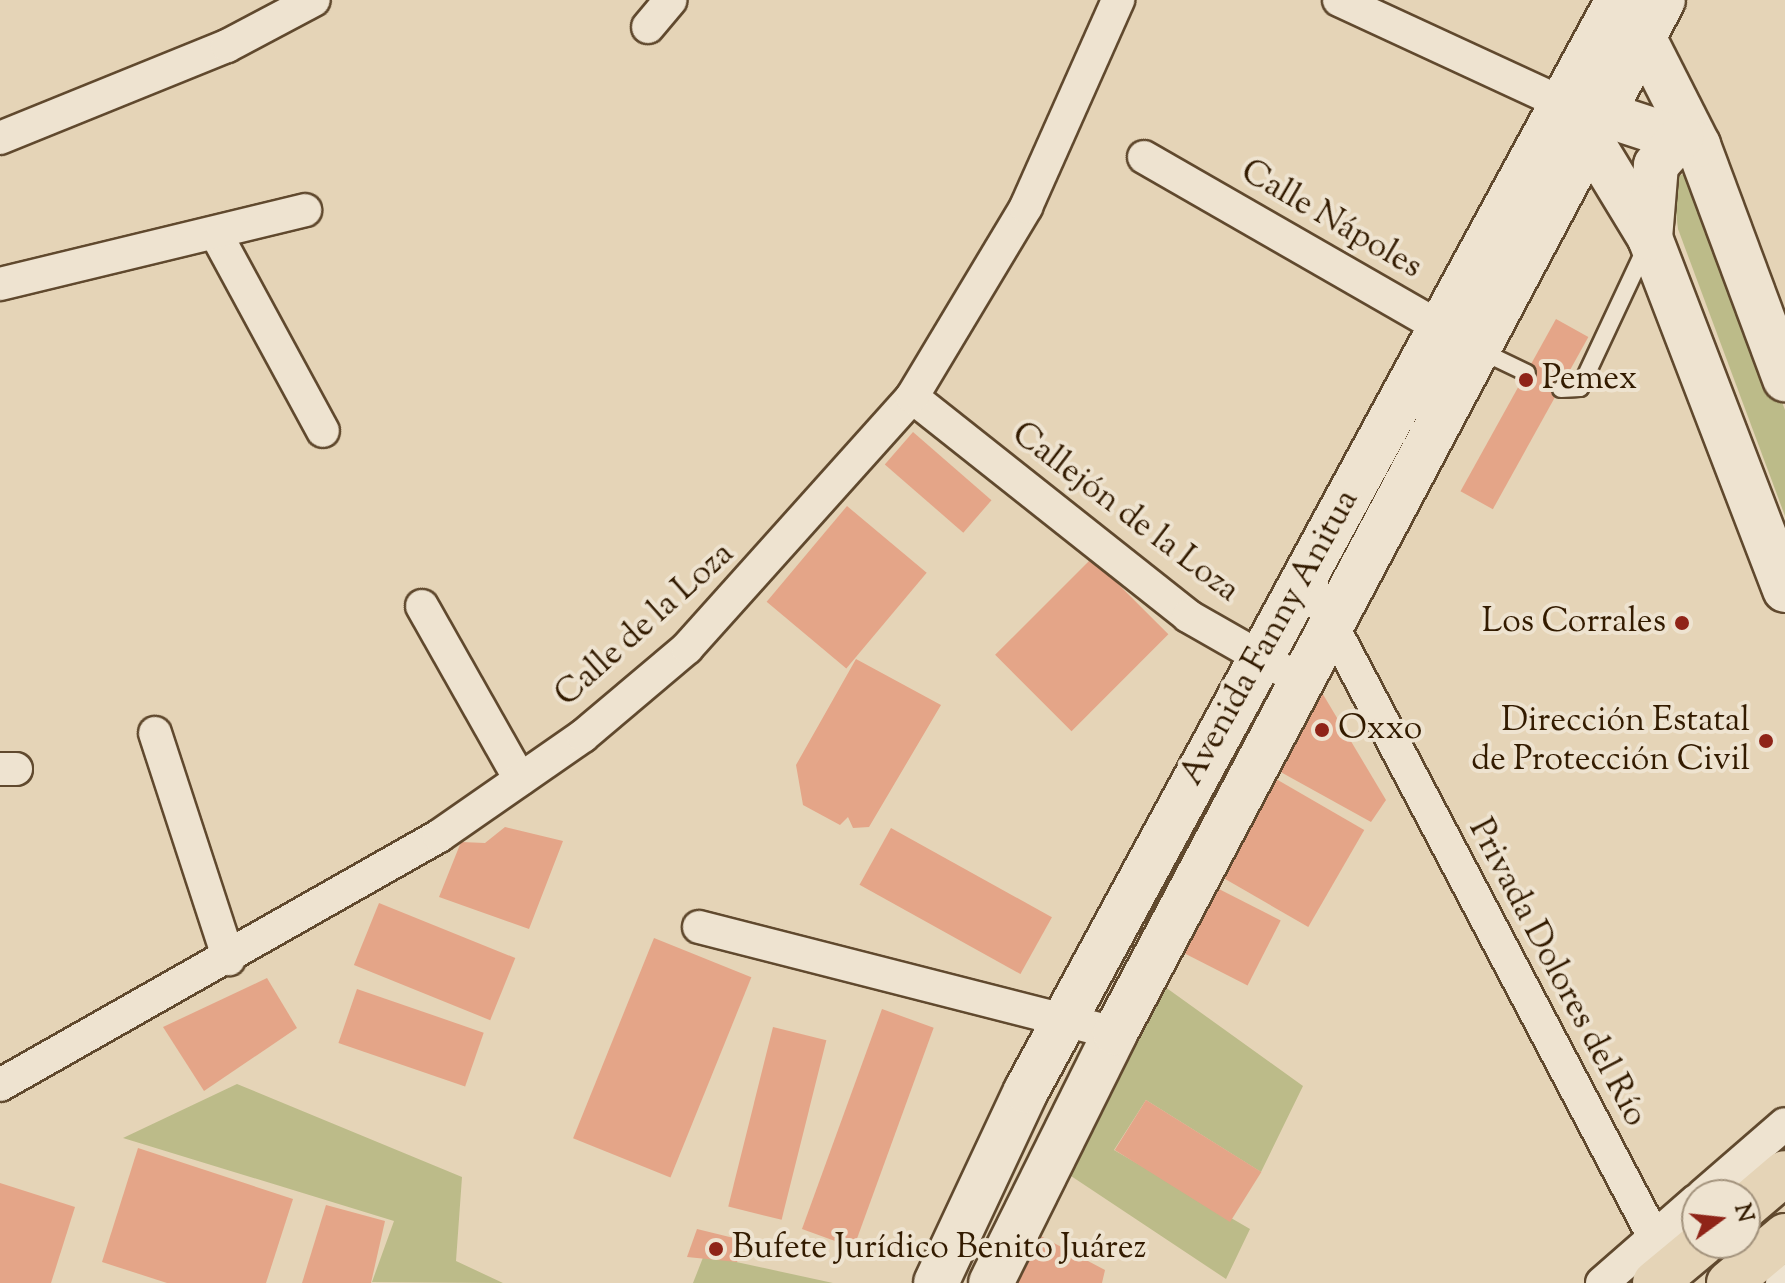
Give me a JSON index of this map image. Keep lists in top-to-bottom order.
{
  "streets": {
    "main road": ["Avenida Fanny Anitua"],
    "street": [
      "Calle Nápoles",
      "Callejón de la Loza",
      "Calle de la Loza",
      "Privada Dolores del Río"
    ]
  },
  "crossings": [
    ["Calle Nápoles", "Avenida Fanny Anitua"],
    ["Callejón de la Loza", "Calle de la Loza"],
    ["Callejón de la Loza", "Avenida Fanny Anitua"],
    ["Avenida Fanny Anitua", "Privada Dolores del Río"]
  ],
  "places": [
    "Pemex",
    "Los Corrales",
    "Oxxo",
    "Dirección Estatal de Protección Civil",
    "Bufete Jurídico Benito Juárez"
  ],
  "north": "right"
}
